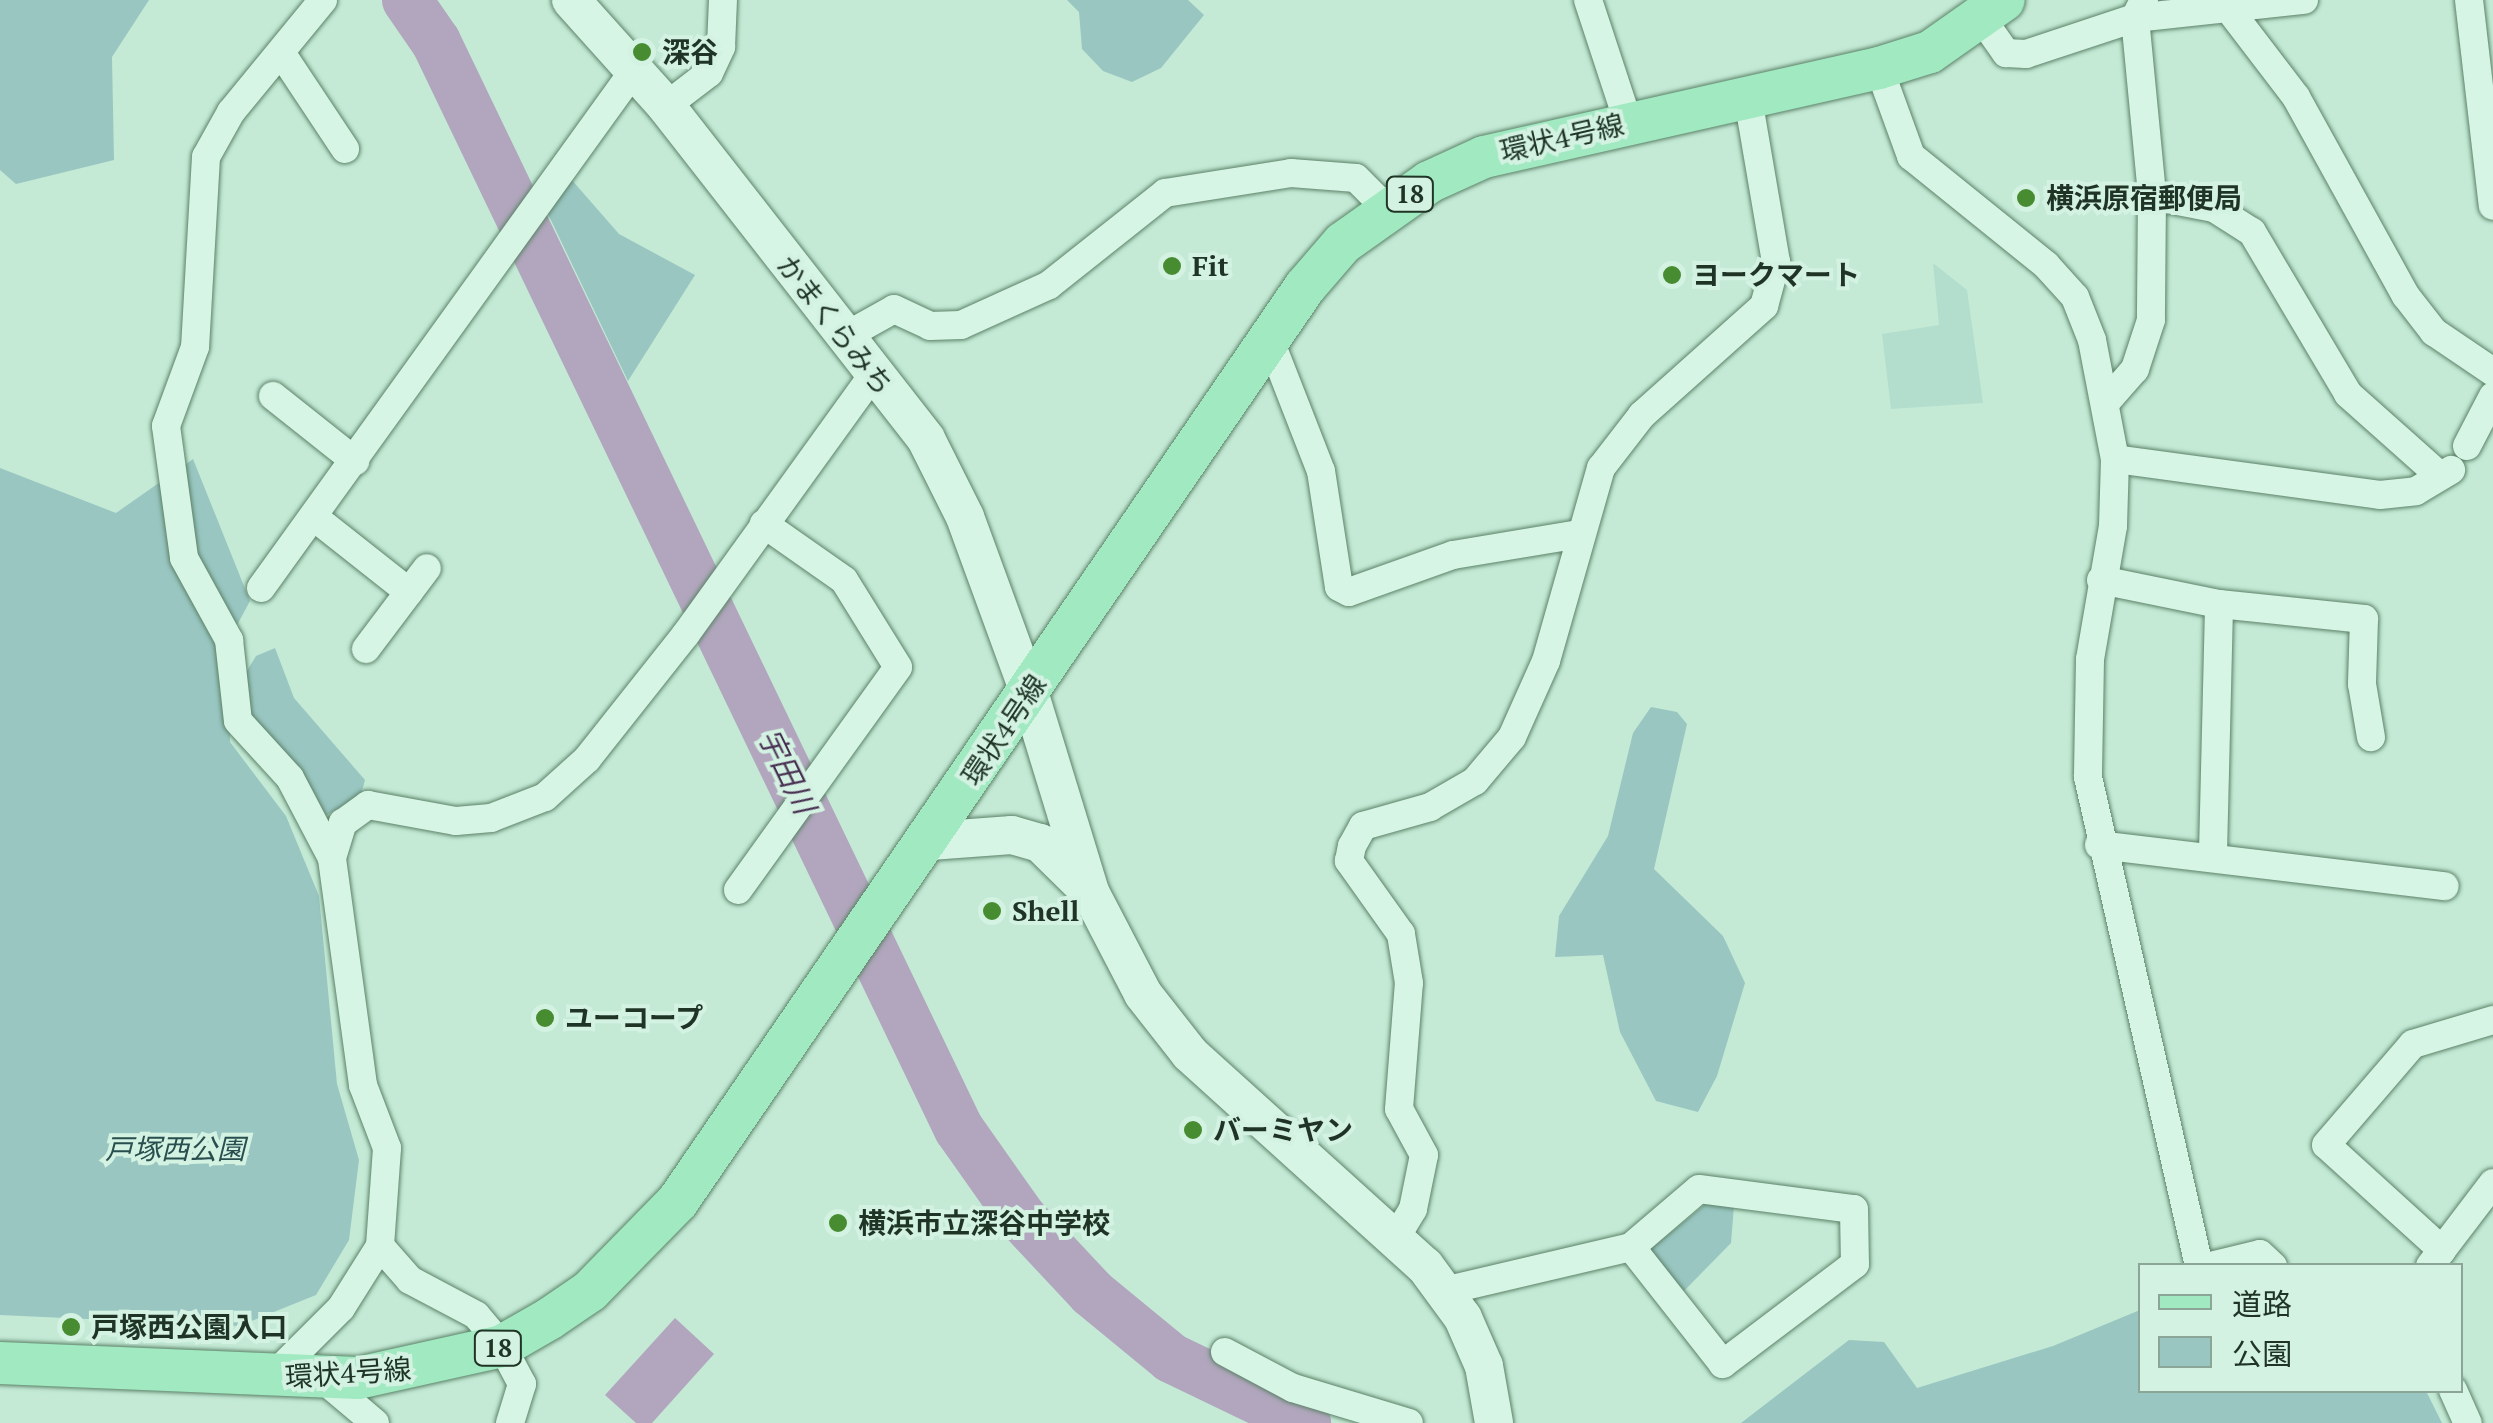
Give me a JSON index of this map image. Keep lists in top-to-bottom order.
{
  "streets": {
    "main road": ["環状4号線", "18", "かまくらみち"]
  },
  "crossings": [
    ["環状4号線", "かまくらみち"]
  ],
  "water": ["宇田川"],
  "parks": ["戸塚西公園"],
  "places": [
    "深谷",
    "横浜原宿郵便局",
    "Fit",
    "ヨークマート",
    "Shell",
    "ユーコープ",
    "バーミヤン",
    "横浜市立深谷中学校",
    "戸塚西公園入口"
  ],
  "legend": ["道路", "公園"]
}
